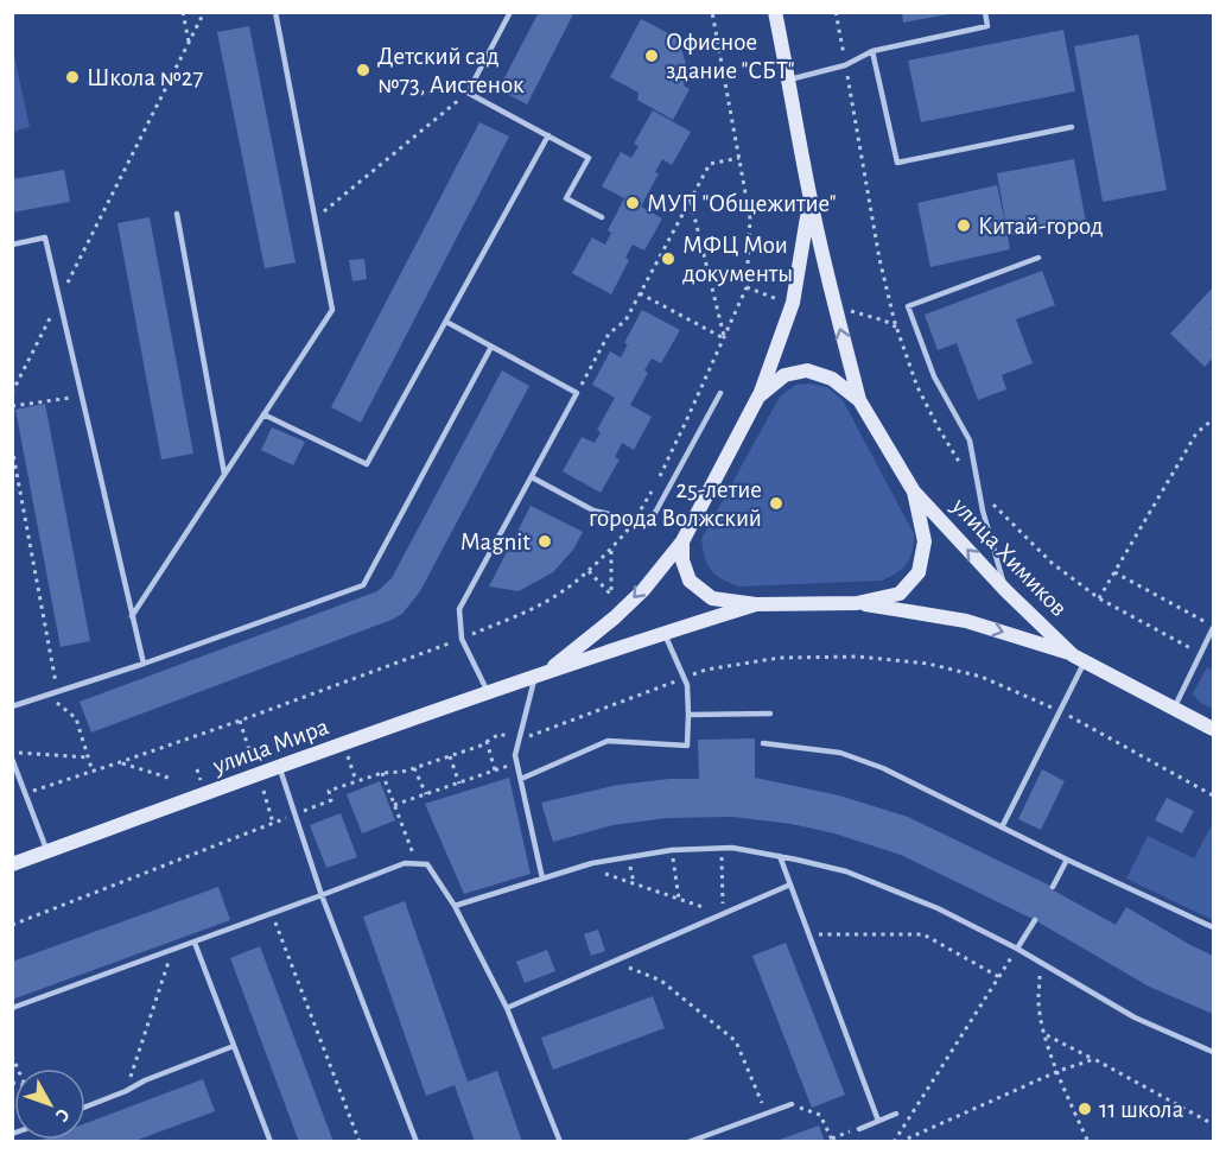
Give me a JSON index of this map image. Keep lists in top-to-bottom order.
{
  "streets": {
    "street": ["улица Химиков", "улица Мира"]
  },
  "crossings": [
    ["улица Химиков", "улица Мира"]
  ],
  "places": [
    "Офисное здание \"СБТ\"",
    "Детский сад №73, Аистенок",
    "Школа №27",
    "МУП \"Общежитие\"",
    "Китай-город",
    "МФЦ Мои документы",
    "25-летие города Волжский",
    "Magnit",
    "11 школа"
  ],
  "north": "bottom right"
}
